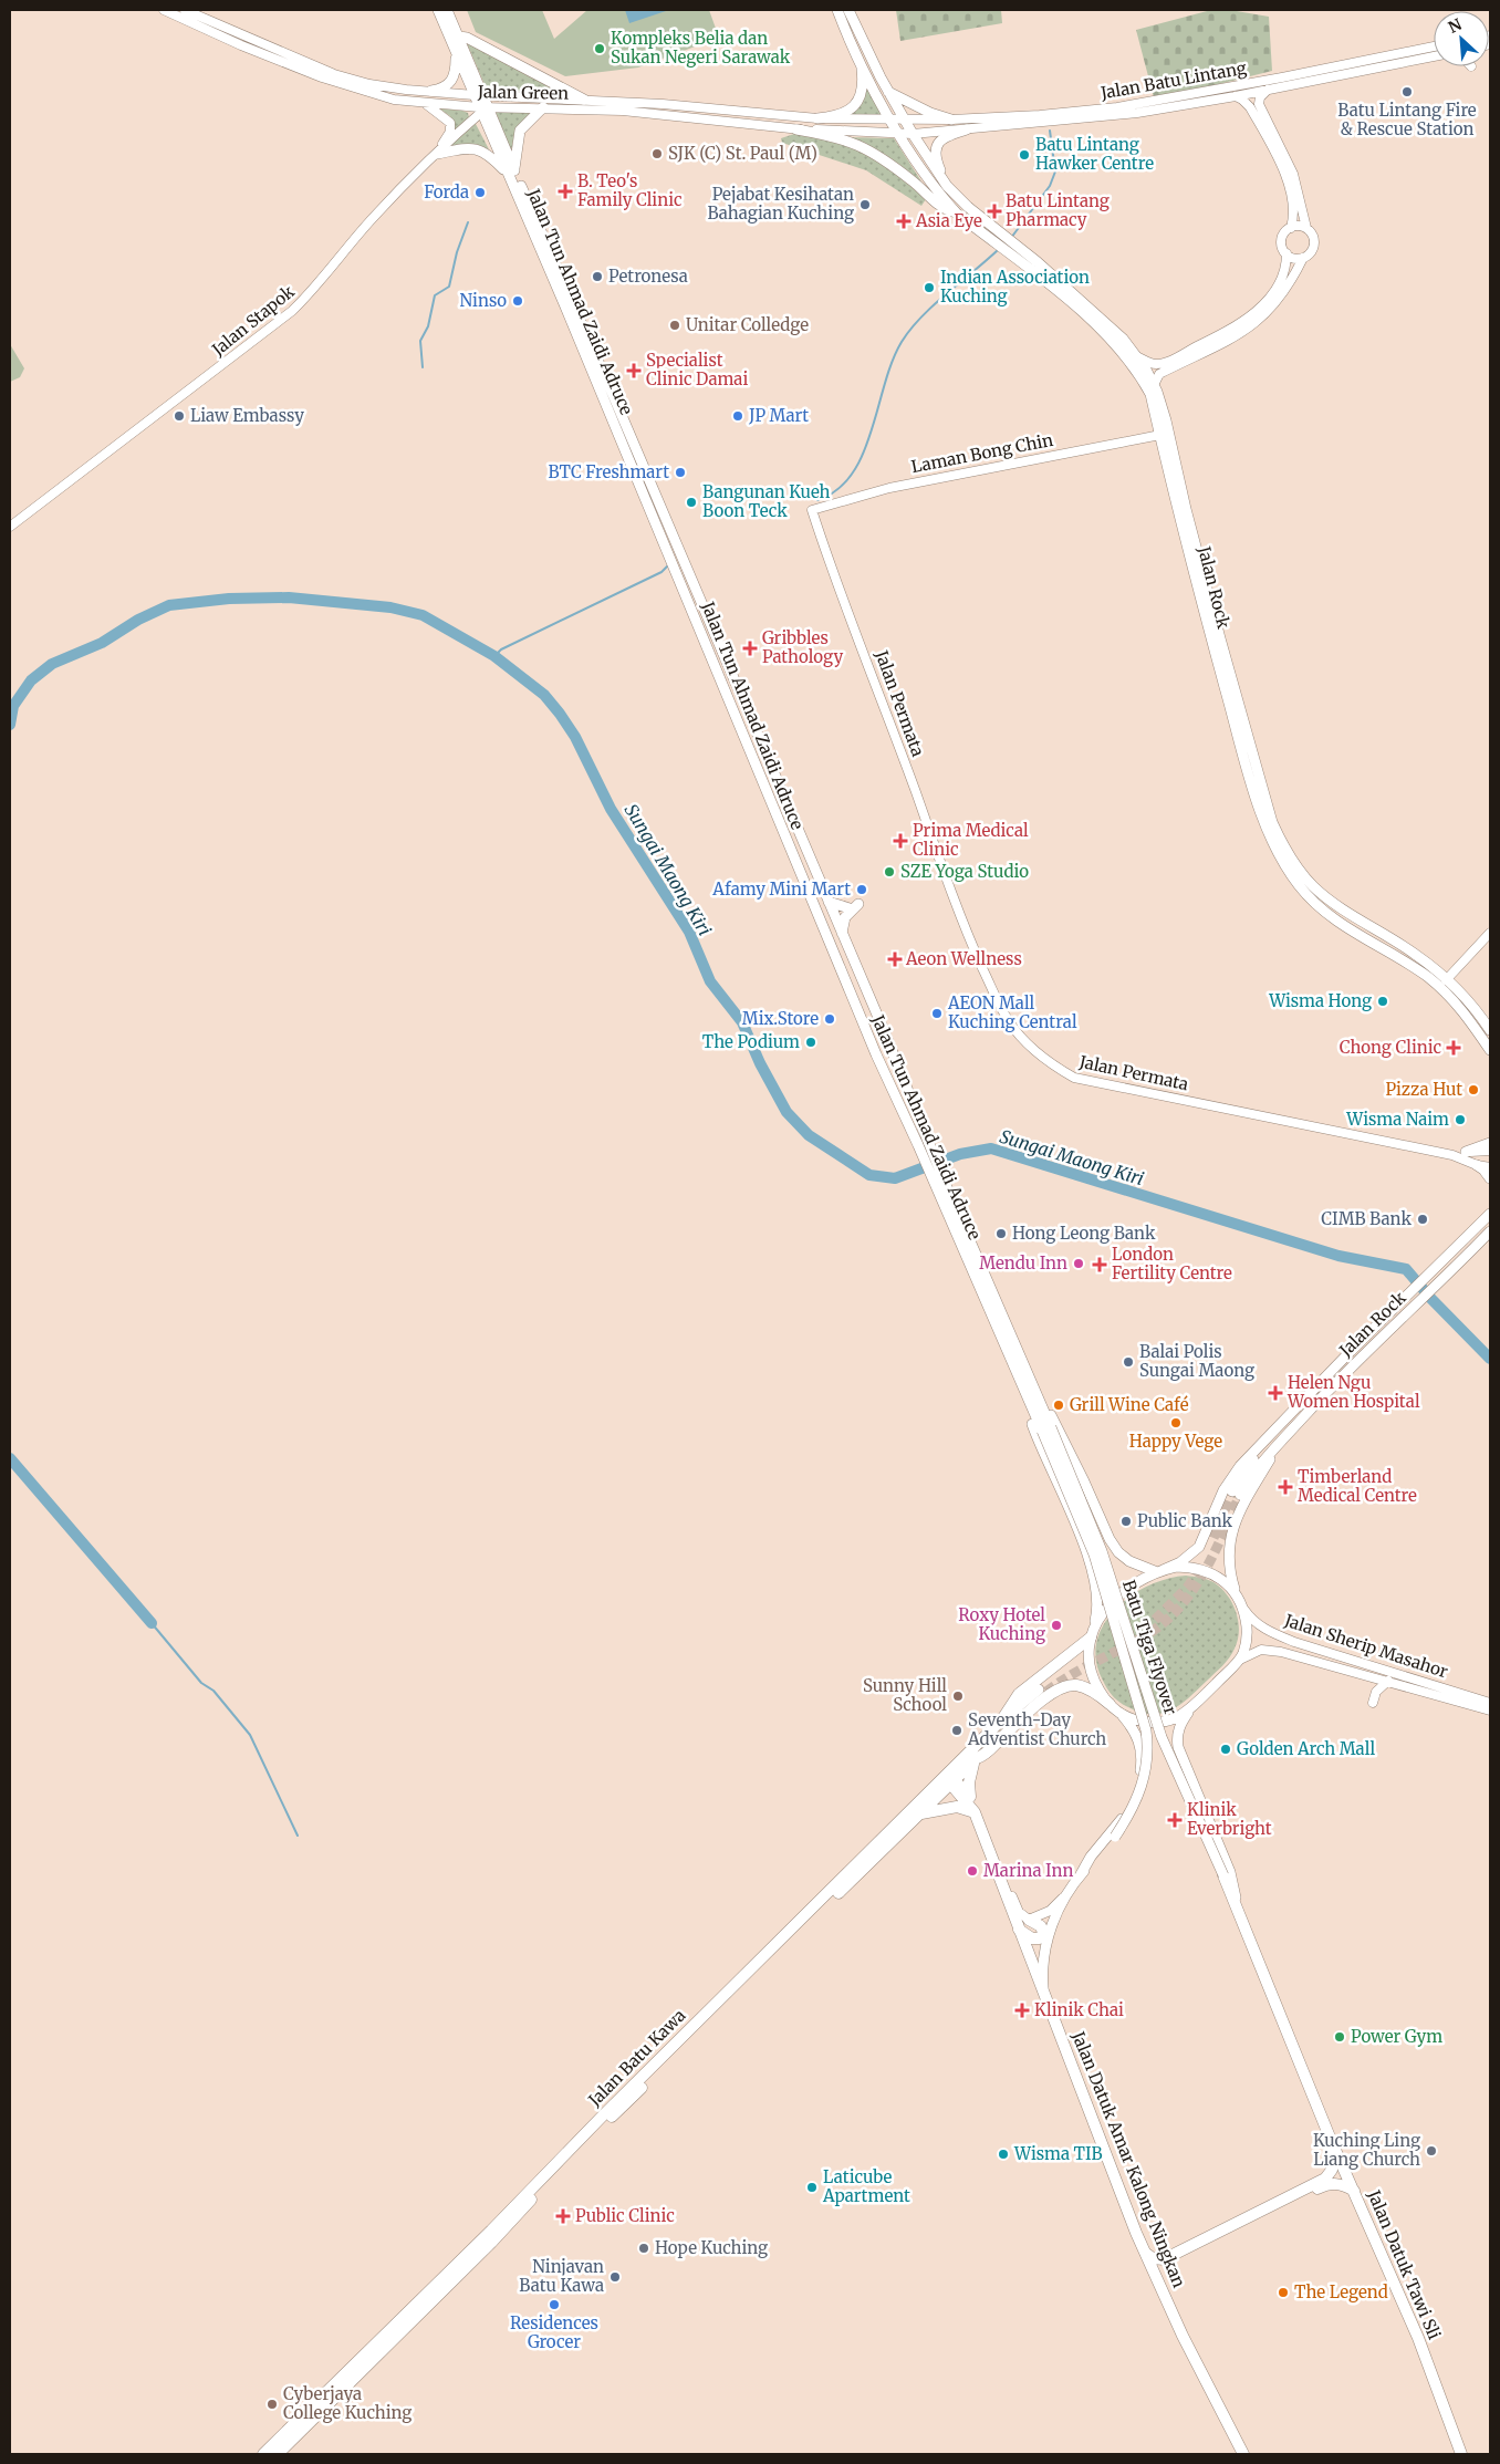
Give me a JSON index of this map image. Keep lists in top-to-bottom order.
{
  "streets": {
    "highway": ["Jalan Batu Kawa", "Jalan Datuk Amar Kalong Ningkan", "Jalan Datuk Tawi Sli"],
    "main road": [
      "Jalan Batu Lintang",
      "Jalan Green",
      "Jalan Tun Ahmad Zaidi Adruce",
      "Jalan Stapok",
      "Laman Bong Chin",
      "Jalan Rock",
      "Jalan Permata",
      "Jalan Sherip Masahor",
      "Batu Tiga Flyover"
    ]
  },
  "crossings": [
    ["Jalan Batu Lintang", "Jalan Green"],
    ["Jalan Batu Lintang", "Jalan Rock"],
    ["Jalan Green", "Jalan Tun Ahmad Zaidi Adruce"],
    ["Jalan Green", "Jalan Stapok"],
    ["Jalan Green", "Jalan Rock"],
    ["Jalan Tun Ahmad Zaidi Adruce", "Jalan Stapok"],
    ["Jalan Tun Ahmad Zaidi Adruce", "Batu Tiga Flyover"],
    ["Laman Bong Chin", "Jalan Rock"],
    ["Laman Bong Chin", "Jalan Permata"],
    ["Jalan Rock", "Jalan Sherip Masahor"],
    ["Batu Tiga Flyover", "Jalan Datuk Tawi Sli"],
    ["Jalan Batu Kawa", "Jalan Datuk Amar Kalong Ningkan"]
  ],
  "water": ["Sungai Maong Kiri"],
  "places": {
    "other": [
      "Kompleks Belia dan Sukan Negeri Sarawak",
      "Batu Lintang Fire & Rescue Station",
      "SJK (C) St. Paul (M)",
      "Batu Lintang Hawker Centre",
      "Forda",
      "Pejabat Kesihatan Bahagian Kuching",
      "Petronesa",
      "Indian Association Kuching",
      "Ninso",
      "Unitar Colledge",
      "Liaw Embassy",
      "JP Mart",
      "BTC Freshmart",
      "Bangunan Kueh Boon Teck",
      "SZE Yoga Studio",
      "Afamy Mini Mart",
      "Wisma Hong",
      "AEON Mall Kuching Central",
      "Mix.Store",
      "The Podium",
      "Pizza Hut",
      "Wisma Naim",
      "CIMB Bank",
      "Hong Leong Bank",
      "Mendu Inn",
      "Balai Polis Sungai Maong",
      "Grill Wine Café",
      "Happy Vege",
      "Public Bank",
      "Roxy Hotel Kuching",
      "Sunny Hill School",
      "Seventh-Day Adventist Church",
      "Golden Arch Mall",
      "Marina Inn",
      "Power Gym",
      "Kuching Ling Liang Church",
      "Wisma TIB",
      "Laticube Apartment",
      "Hope Kuching",
      "Ninjavan Batu Kawa",
      "The Legend",
      "Residences Grocer",
      "Cyberjaya College Kuching"
    ],
    "health": [
      "B. Teo's Family Clinic",
      "Batu Lintang Pharmacy",
      "Asia Eye",
      "Specialist Clinic Damai",
      "Gribbles Pathology",
      "Prima Medical Clinic",
      "Aeon Wellness",
      "Chong Clinic",
      "London Fertility Centre",
      "Helen Ngu Women Hospital",
      "Timberland Medical Centre",
      "Klinik Everbright",
      "Klinik Chai",
      "Public Clinic"
    ]
  },
  "north": "top left"
}
